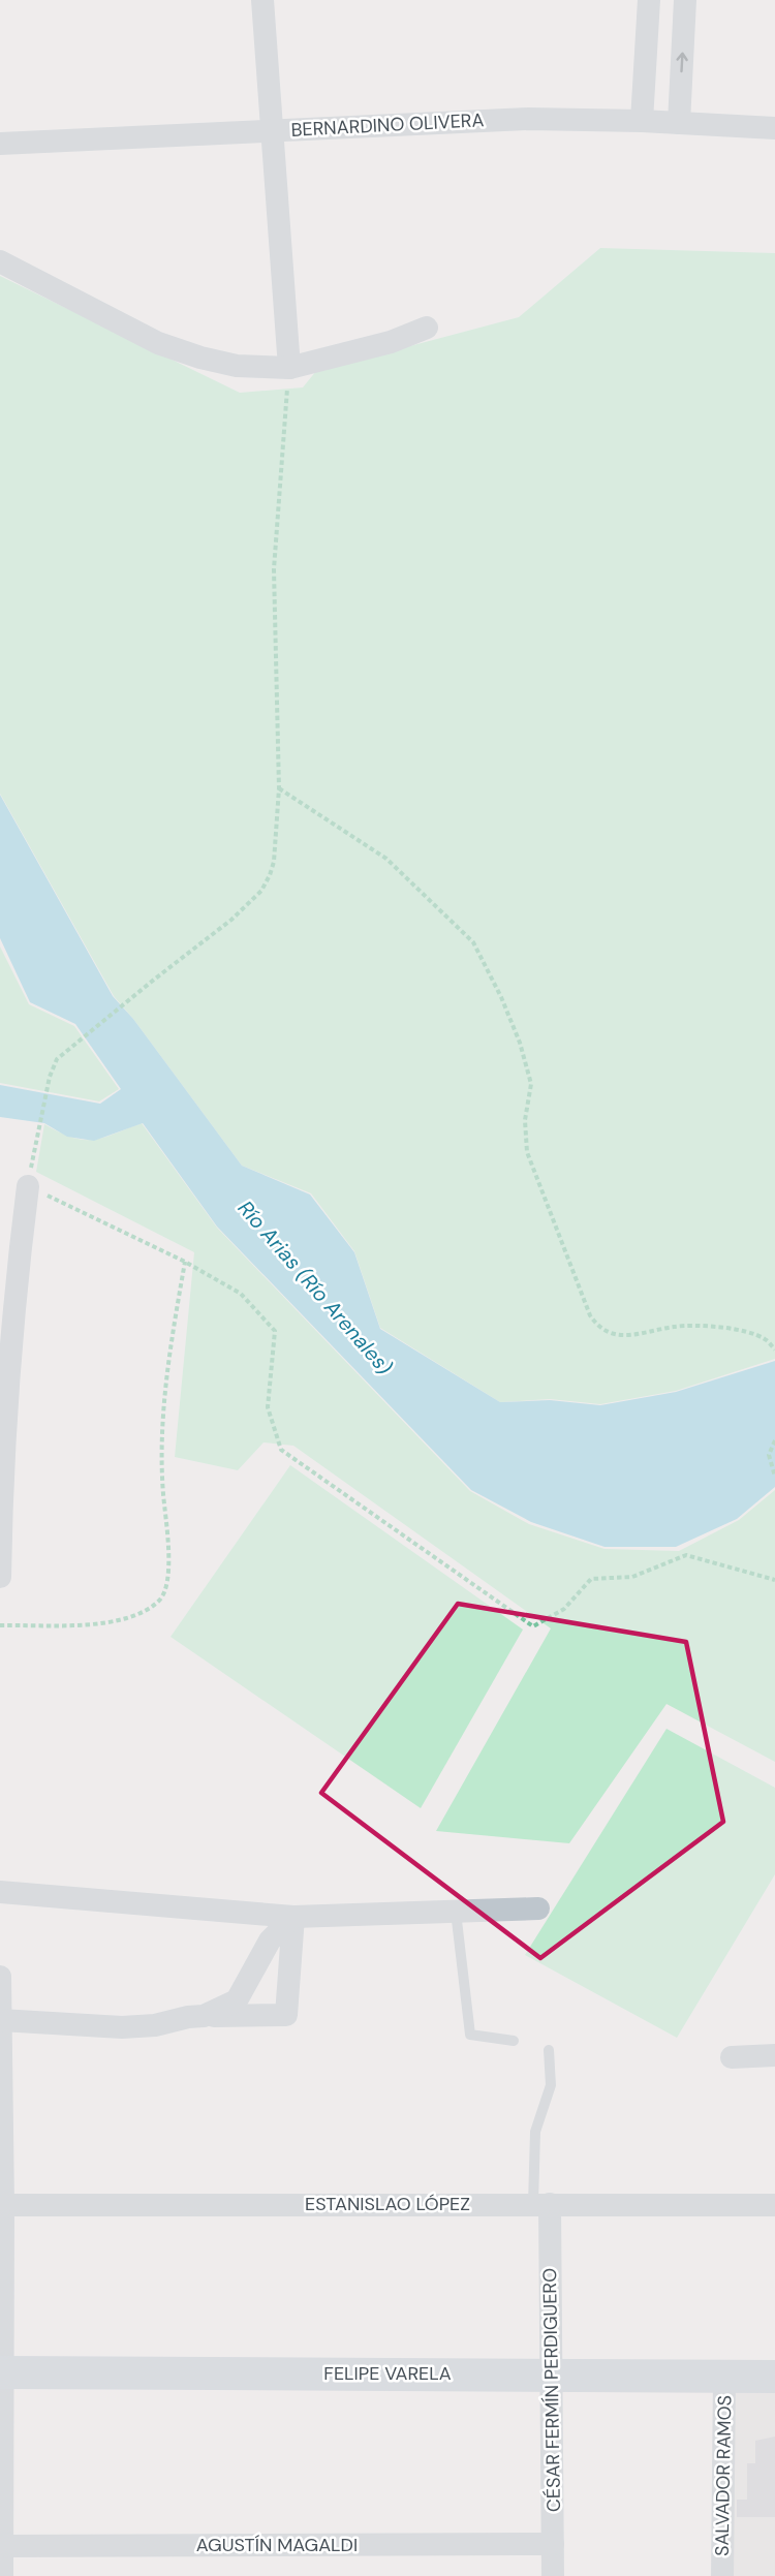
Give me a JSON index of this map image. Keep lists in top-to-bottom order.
{
  "streets": {
    "street": [
      "BERNARDINO OLIVERA",
      "ESTANISLAO LÓPEZ",
      "FELIPE VARELA",
      "CÉSAR FERMÍN PERDIGUERO",
      "SALVADOR RAMOS",
      "AGUSTÍN MAGALDI"
    ]
  },
  "crossings": [
    ["ESTANISLAO LÓPEZ", "CÉSAR FERMÍN PERDIGUERO"],
    ["FELIPE VARELA", "CÉSAR FERMÍN PERDIGUERO"],
    ["FELIPE VARELA", "SALVADOR RAMOS"],
    ["CÉSAR FERMÍN PERDIGUERO", "AGUSTÍN MAGALDI"]
  ],
  "water": ["Río Arias (Río Arenales)"]
}
